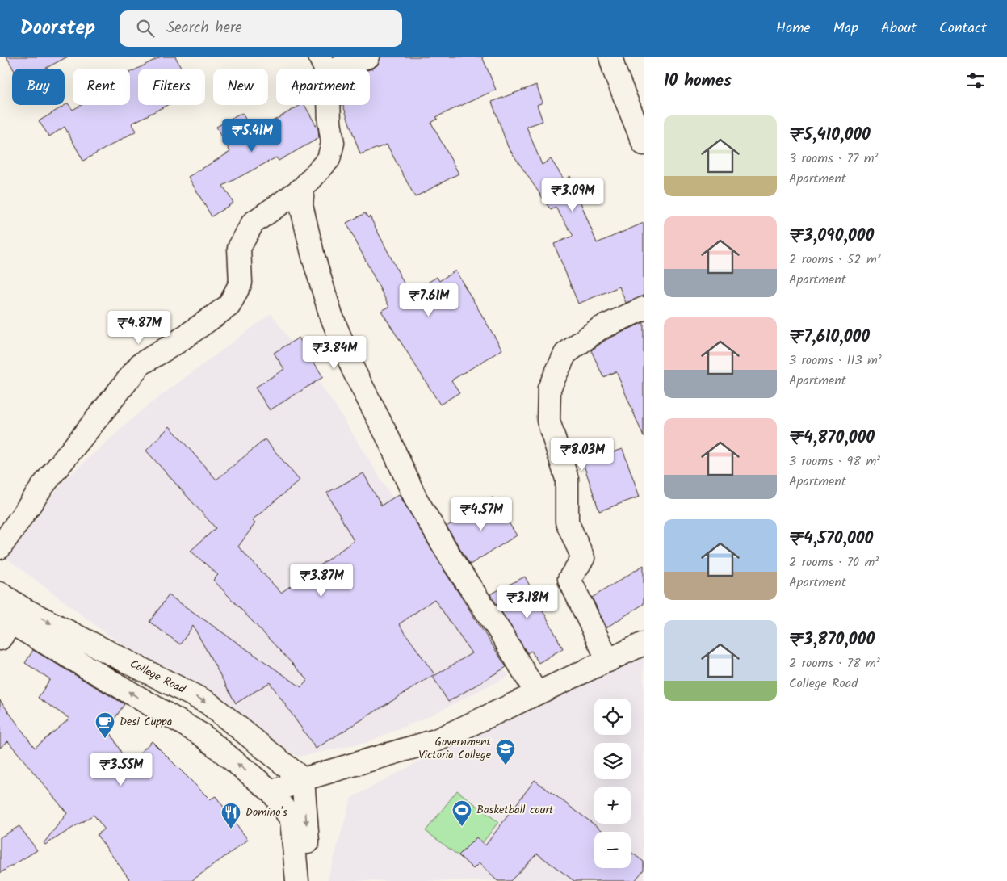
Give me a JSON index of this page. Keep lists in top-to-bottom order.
{
  "streets": {
    "street": ["College Road"]
  },
  "places": {
    "cafe": ["Desi Cuppa"],
    "school or university": ["Government Victoria College"],
    "sports": ["Basketball court"],
    "restaurant": ["Domino's"]
  },
  "page": {
    "header": "Doorstep",
    "search": "Search here",
    "nav": [
      "Home",
      "Map",
      "About",
      "Contact"
    ],
    "heading": "10 homes",
    "chip": [
      "Buy",
      "Rent",
      "Filters",
      "New",
      "Apartment"
    ],
    "list": [
      {
        "name": "₹5,410,000",
        "note": "3 rooms · 77 m² · Apartment"
      },
      {
        "name": "₹3,090,000",
        "note": "2 rooms · 52 m² · Apartment"
      },
      {
        "name": "₹7,610,000",
        "note": "3 rooms · 113 m² · Apartment"
      },
      {
        "name": "₹4,870,000",
        "note": "3 rooms · 98 m² · Apartment"
      },
      {
        "name": "₹4,570,000",
        "note": "2 rooms · 70 m² · Apartment"
      },
      {
        "name": "₹3,870,000",
        "note": "2 rooms · 78 m² · College Road"
      }
    ],
    "price": [
      "₹5.41M",
      "₹3.09M",
      "₹7.61M",
      "₹4.87M",
      "₹3.84M",
      "₹8.03M",
      "₹4.57M",
      "₹3.87M",
      "₹3.18M",
      "₹3.55M"
    ],
    "map_buttons": ["+", "−"]
  }
}
